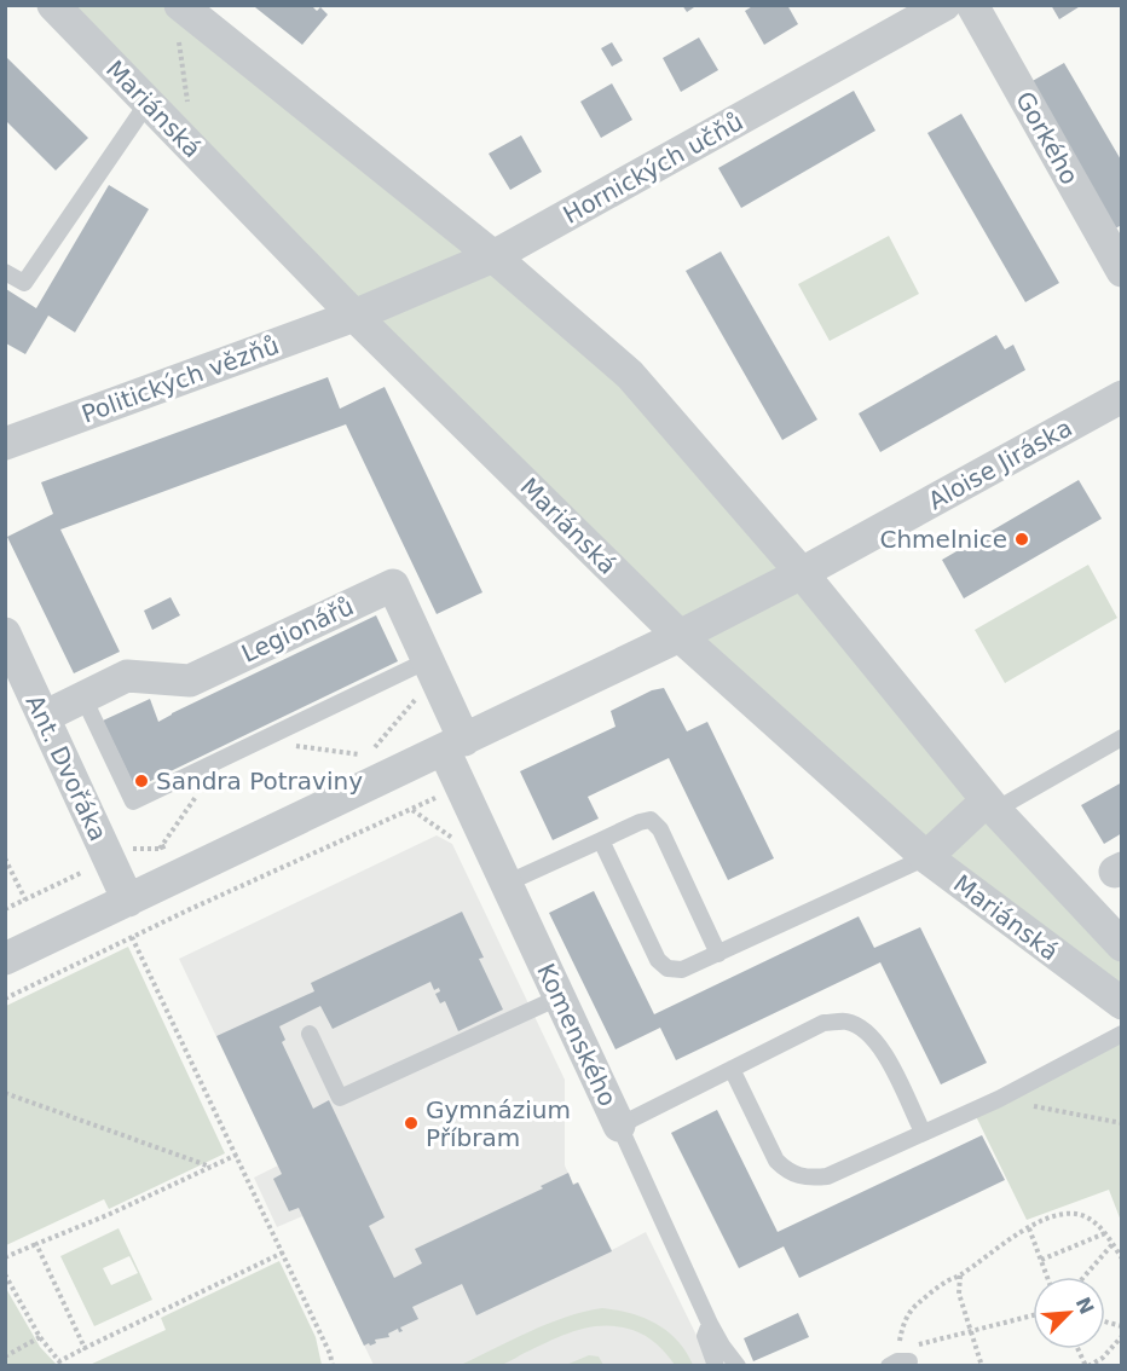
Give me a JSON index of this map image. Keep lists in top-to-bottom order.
{
  "streets": {
    "street": [
      "Mariánská",
      "Gorkého",
      "Hornických učňů",
      "Politických vězňů",
      "Aloise Jiráska",
      "Legionářů",
      "Ant. Dvořáka",
      "Komenského"
    ]
  },
  "crossings": [
    ["Mariánská", "Hornických učňů"],
    ["Mariánská", "Politických vězňů"],
    ["Hornických učňů", "Politických vězňů"],
    ["Legionářů", "Ant. Dvořáka"],
    ["Legionářů", "Komenského"]
  ],
  "places": ["Chmelnice", "Sandra Potraviny", "Gymnázium Příbram"],
  "north": "top right"
}
